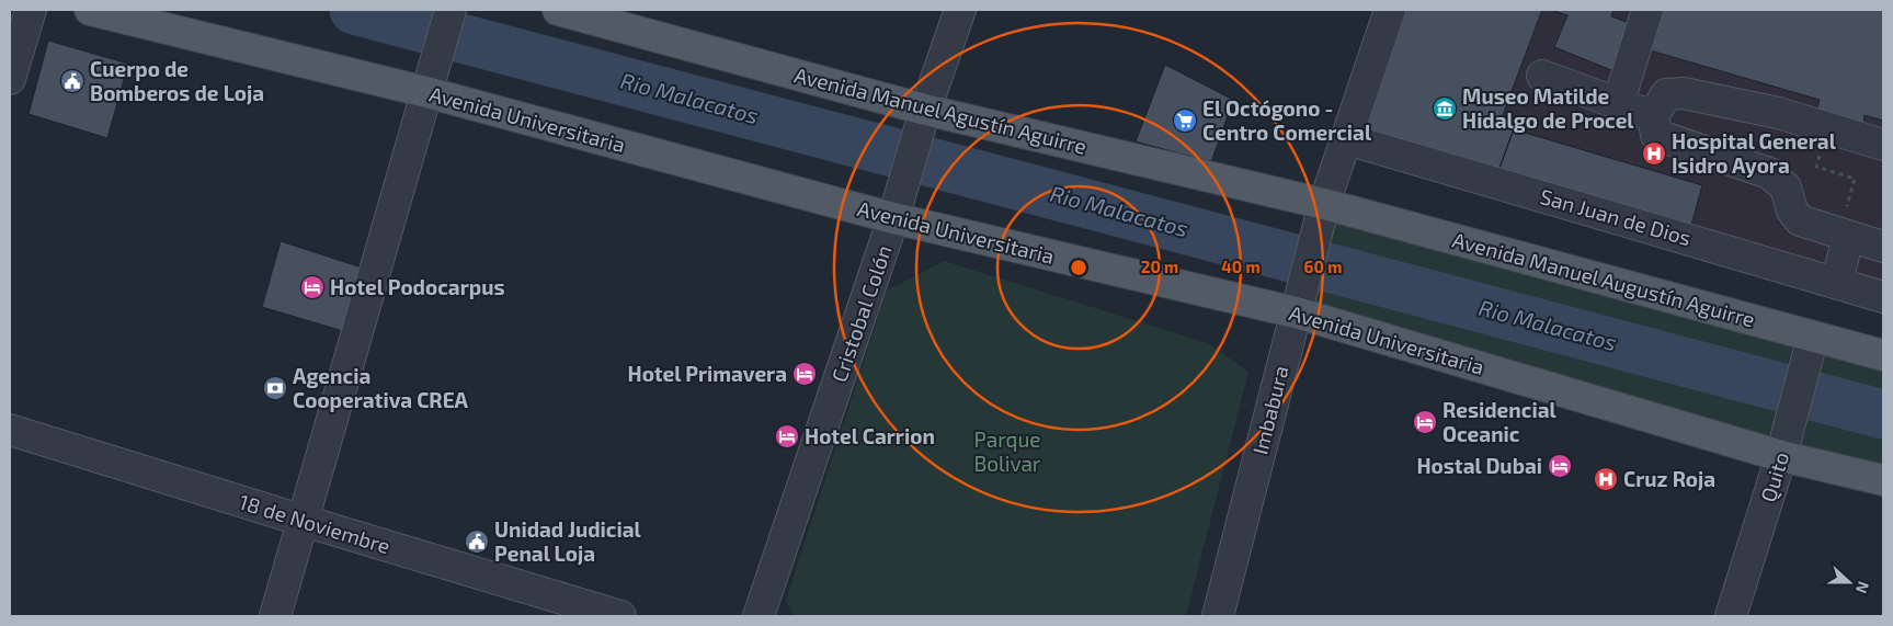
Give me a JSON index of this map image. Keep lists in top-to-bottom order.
{
  "streets": {
    "main road": ["Avenida Manuel Agustín Aguirre", "Avenida Universitaria", "Avenida Manuel Augustín Aguirre"],
    "street": [
      "San Juan de Dios",
      "Cristobal Colón",
      "Imbabura",
      "Quito",
      "18 de Noviembre"
    ]
  },
  "crossings": [
    ["Avenida Manuel Agustín Aguirre", "Avenida Manuel Augustín Aguirre"],
    ["Avenida Manuel Agustín Aguirre", "Cristobal Colón"],
    ["Avenida Manuel Agustín Aguirre", "Imbabura"],
    ["Avenida Universitaria", "Cristobal Colón"],
    ["Avenida Universitaria", "Imbabura"],
    ["Avenida Universitaria", "Quito"],
    ["San Juan de Dios", "Imbabura"],
    ["Avenida Manuel Augustín Aguirre", "Imbabura"],
    ["Avenida Manuel Augustín Aguirre", "Quito"]
  ],
  "water": ["Rio Malacatos"],
  "parks": ["Parque Bolivar"],
  "places": {
    "public building": ["Cuerpo de Bomberos de Loja", "Unidad Judicial Penal Loja"],
    "museum": ["Museo Matilde Hidalgo de Procel"],
    "supermarket": ["El Octógono - Centro Comercial"],
    "hospital": ["Hospital General Isidro Ayora", "Cruz Roja"],
    "hotel": [
      "Hotel Podocarpus",
      "Hotel Primavera",
      "Residencial Oceanic",
      "Hotel Carrion",
      "Hostal Dubai"
    ],
    "bank": ["Agencia Cooperativa CREA"]
  },
  "north": "right",
  "rings": ["20 m", "40 m", "60 m"]
}
